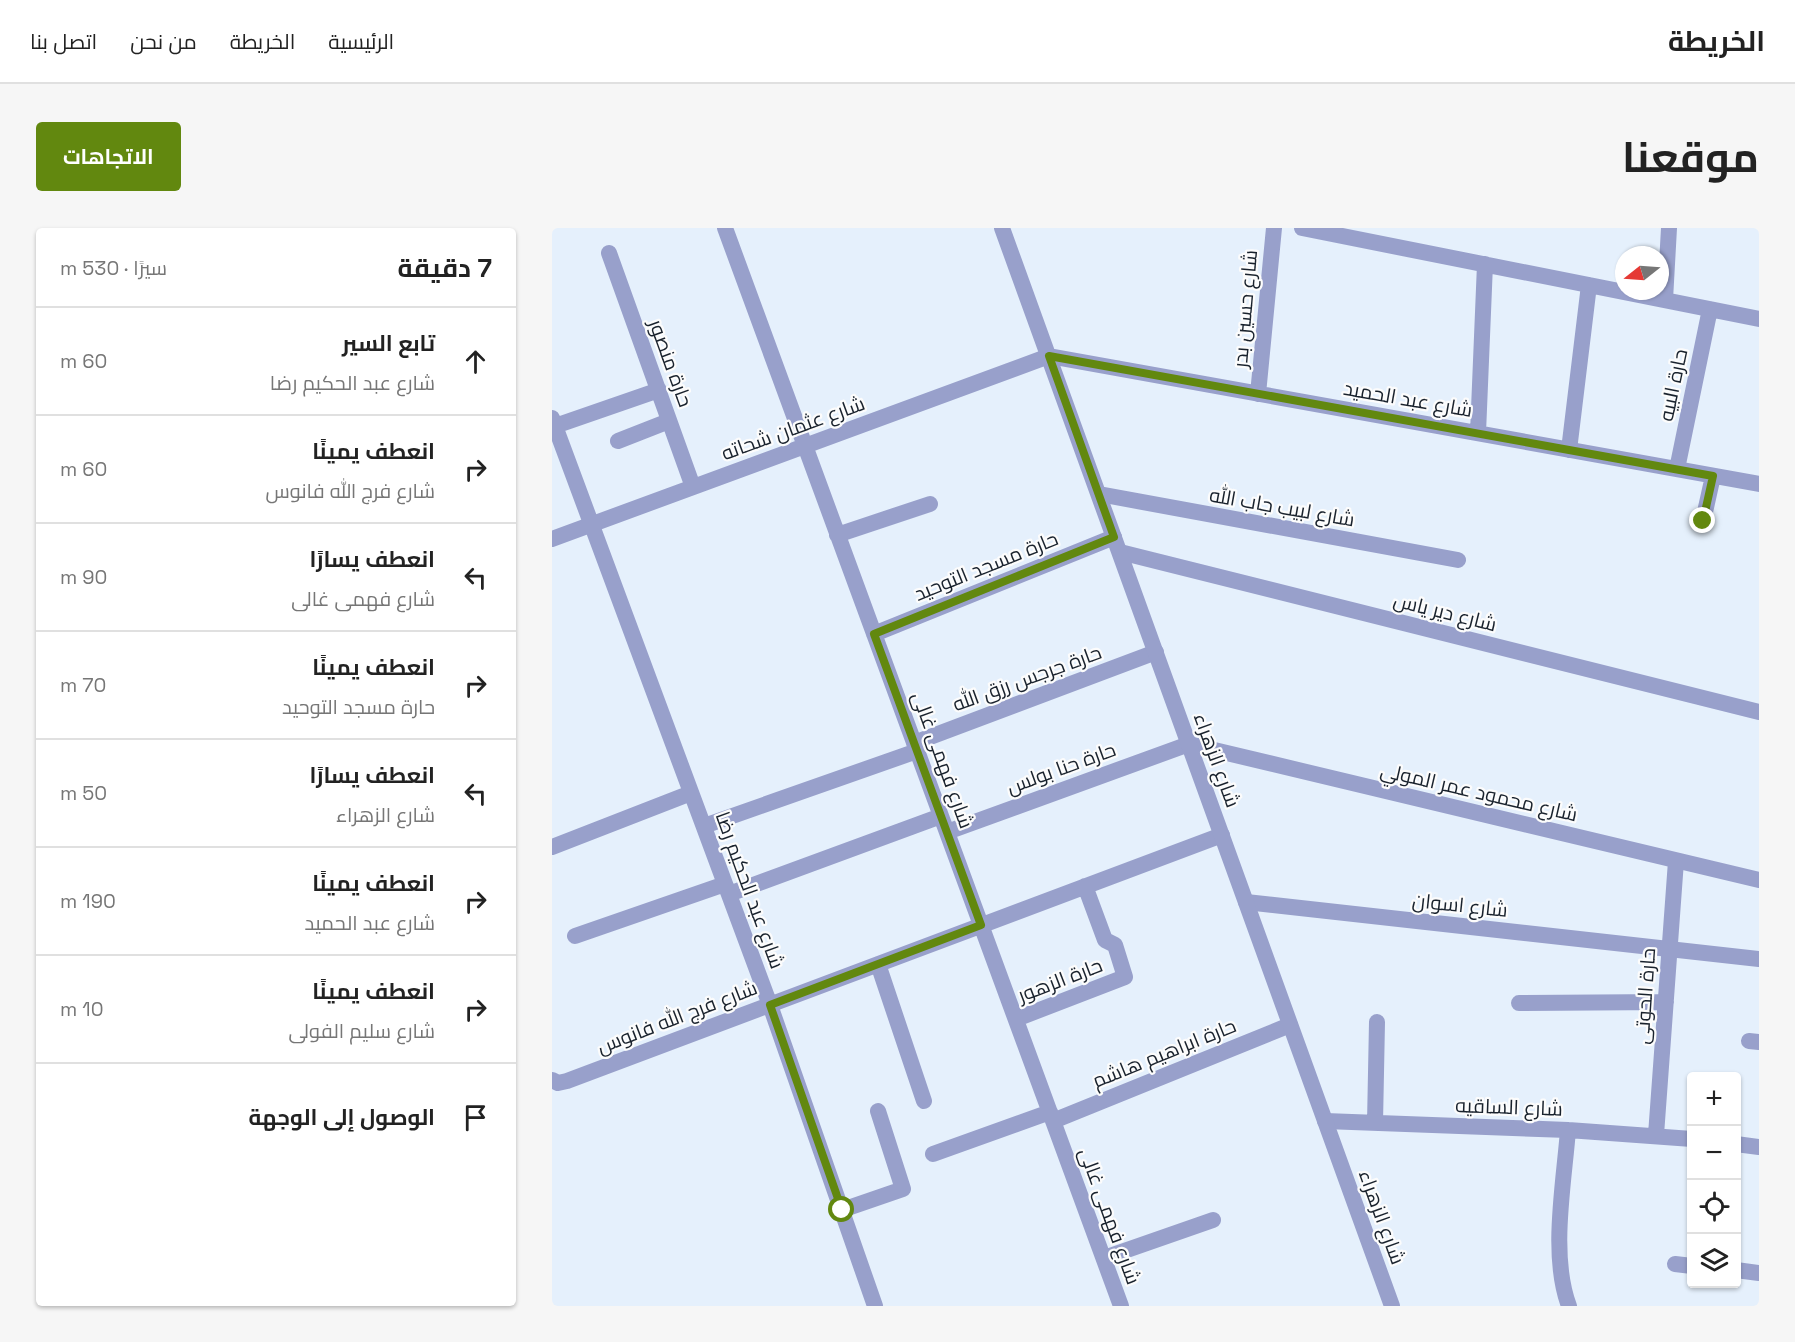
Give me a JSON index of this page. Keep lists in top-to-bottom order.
{
  "streets": {
    "street": [
      "شارع حسين بدر",
      "حارة منصور",
      "حارة البيه",
      "شارع عبد الحميد",
      "شارع عثمان شحاته",
      "شارع لبيب جاب الله",
      "حارة مسجد التوحيد",
      "شارع دير ياس",
      "حارة جرجس رزق الله",
      "شارع فهمى غالى",
      "شارع الزهراء",
      "حارة حنا بولس",
      "شارع محمود عمر المولي",
      "شارع عبد الحكيم رضا",
      "شارع اسوان",
      "حارة الزهور",
      "حارة الحوتى",
      "شارع فرج الله فانوس",
      "حارة ابراهيم هاشم",
      "شارع الساقيه"
    ]
  },
  "crossings": [
    ["شارع حسين بدر", "شارع عبد الحميد"],
    ["حارة منصور", "شارع عثمان شحاته"],
    ["حارة البيه", "شارع عبد الحميد"],
    ["شارع عبد الحميد", "شارع عثمان شحاته"],
    ["شارع عبد الحميد", "شارع الزهراء"],
    ["شارع عثمان شحاته", "شارع فهمى غالى"],
    ["شارع عثمان شحاته", "شارع الزهراء"],
    ["شارع عثمان شحاته", "شارع عبد الحكيم رضا"],
    ["شارع لبيب جاب الله", "شارع الزهراء"],
    ["حارة مسجد التوحيد", "شارع دير ياس"],
    ["حارة مسجد التوحيد", "شارع فهمى غالى"],
    ["حارة مسجد التوحيد", "شارع الزهراء"],
    ["شارع دير ياس", "شارع الزهراء"],
    ["حارة جرجس رزق الله", "شارع فهمى غالى"],
    ["حارة جرجس رزق الله", "شارع الزهراء"],
    ["حارة جرجس رزق الله", "شارع عبد الحكيم رضا"],
    ["شارع فهمى غالى", "حارة حنا بولس"],
    ["شارع فهمى غالى", "حارة الزهور"],
    ["شارع فهمى غالى", "شارع فرج الله فانوس"],
    ["شارع فهمى غالى", "حارة ابراهيم هاشم"],
    ["شارع الزهراء", "حارة حنا بولس"],
    ["شارع الزهراء", "شارع محمود عمر المولي"],
    ["شارع الزهراء", "شارع اسوان"],
    ["شارع الزهراء", "شارع فرج الله فانوس"],
    ["شارع الزهراء", "حارة ابراهيم هاشم"],
    ["شارع الزهراء", "شارع الساقيه"],
    ["حارة حنا بولس", "شارع محمود عمر المولي"],
    ["حارة حنا بولس", "شارع عبد الحكيم رضا"],
    ["شارع محمود عمر المولي", "حارة الحوتى"],
    ["شارع عبد الحكيم رضا", "شارع فرج الله فانوس"],
    ["شارع اسوان", "حارة الحوتى"],
    ["حارة الزهور", "شارع فرج الله فانوس"],
    ["حارة الحوتى", "شارع الساقيه"]
  ],
  "north": "left",
  "page": {
    "header": "الخريطة",
    "nav": [
      "الرئيسية",
      "الخريطة",
      "من نحن",
      "اتصل بنا"
    ],
    "title": "موقعنا",
    "buttons": "الاتجاهات",
    "heading": ["7 دقيقة", "سيرًا · 530 m"],
    "list": [
      ["تابع السير", "شارع عبد الحكيم رضا", "60 m"],
      ["انعطف يمينًا", "شارع فرج الله فانوس", "60 m"],
      ["انعطف يسارًا", "شارع فهمى غالى", "90 m"],
      ["انعطف يمينًا", "حارة مسجد التوحيد", "70 m"],
      ["انعطف يسارًا", "شارع الزهراء", "50 m"],
      ["انعطف يمينًا", "شارع عبد الحميد", "190 m"],
      ["انعطف يمينًا", "شارع سليم الفولى", "10 m"],
      "الوصول إلى الوجهة"
    ],
    "map_buttons": ["+", "−"]
  }
}
